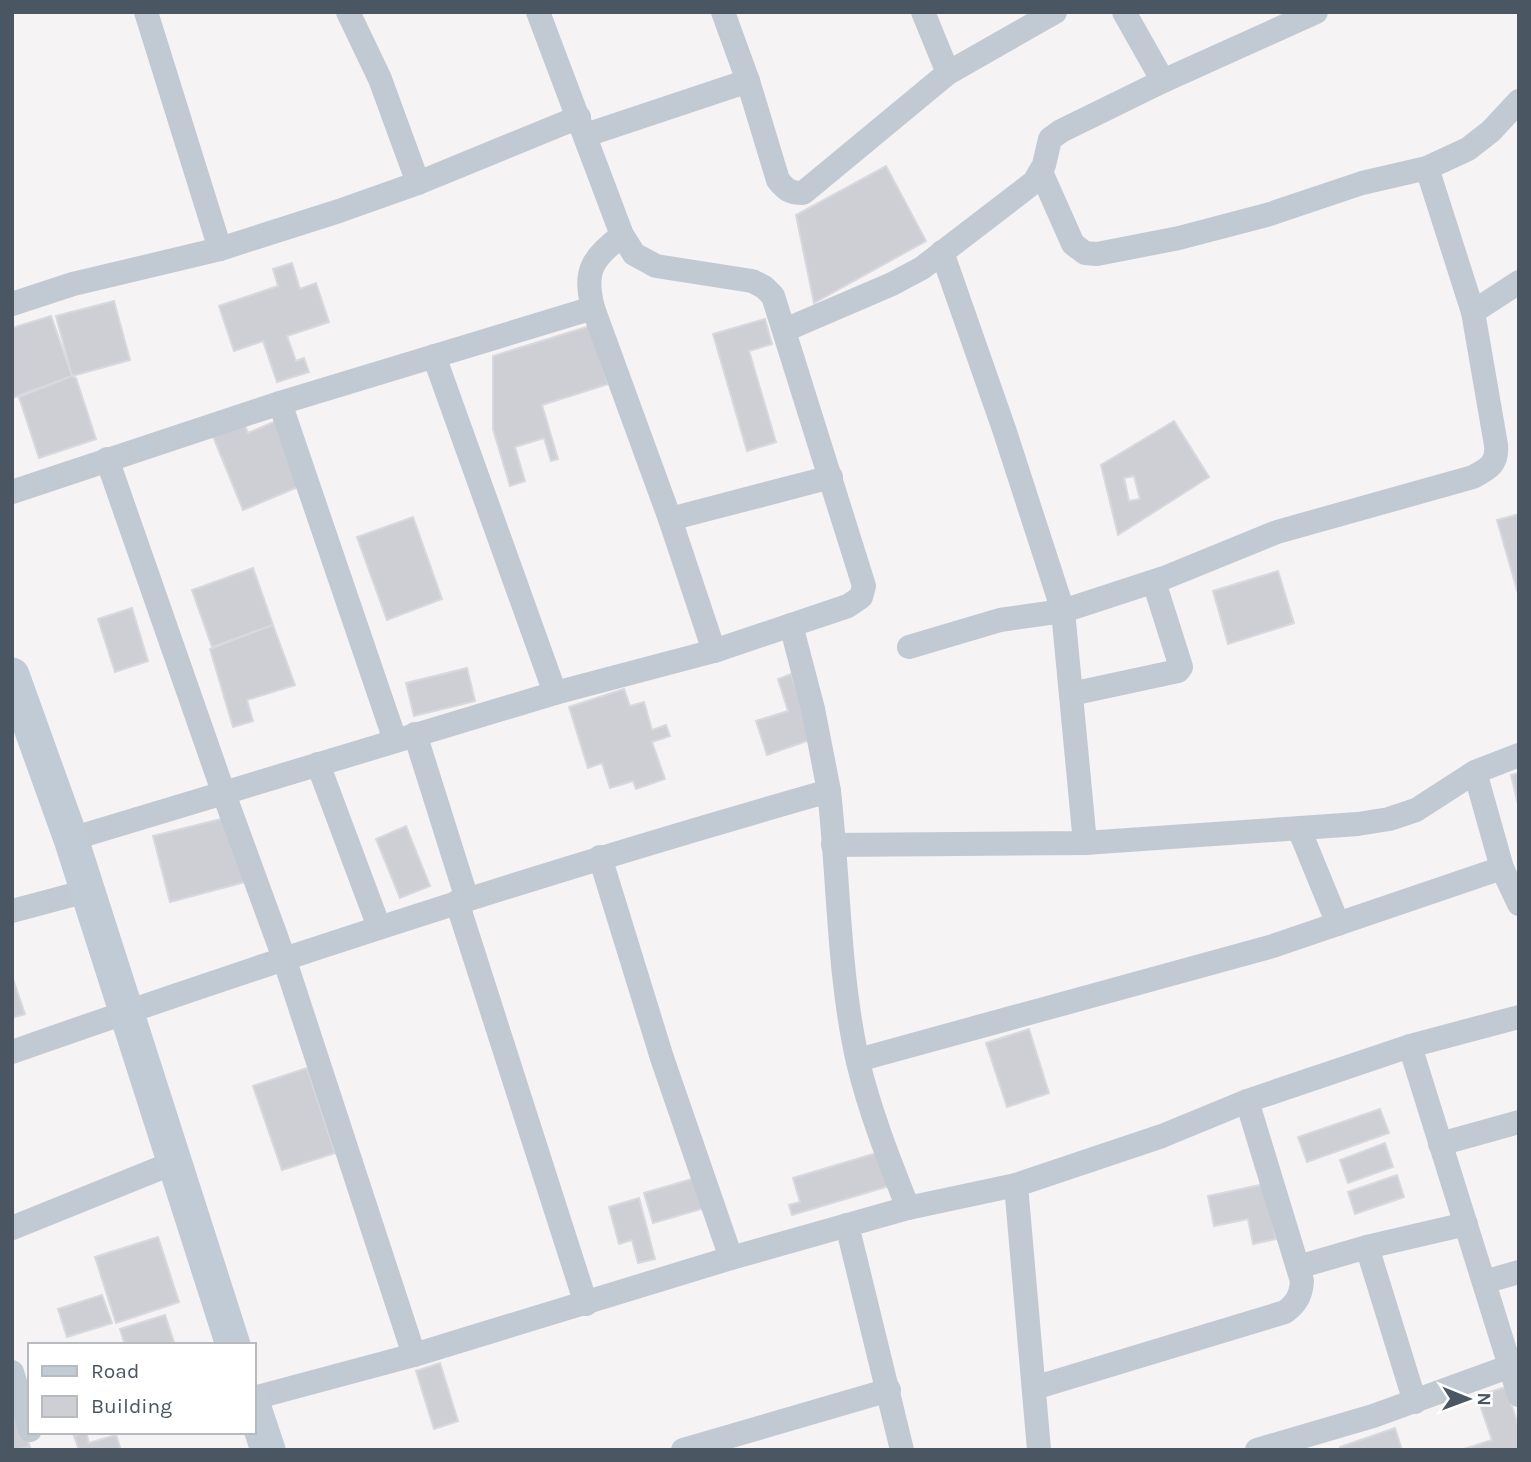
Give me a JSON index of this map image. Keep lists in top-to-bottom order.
{
  "legend": ["Road", "Building"],
  "north": "right"
}
